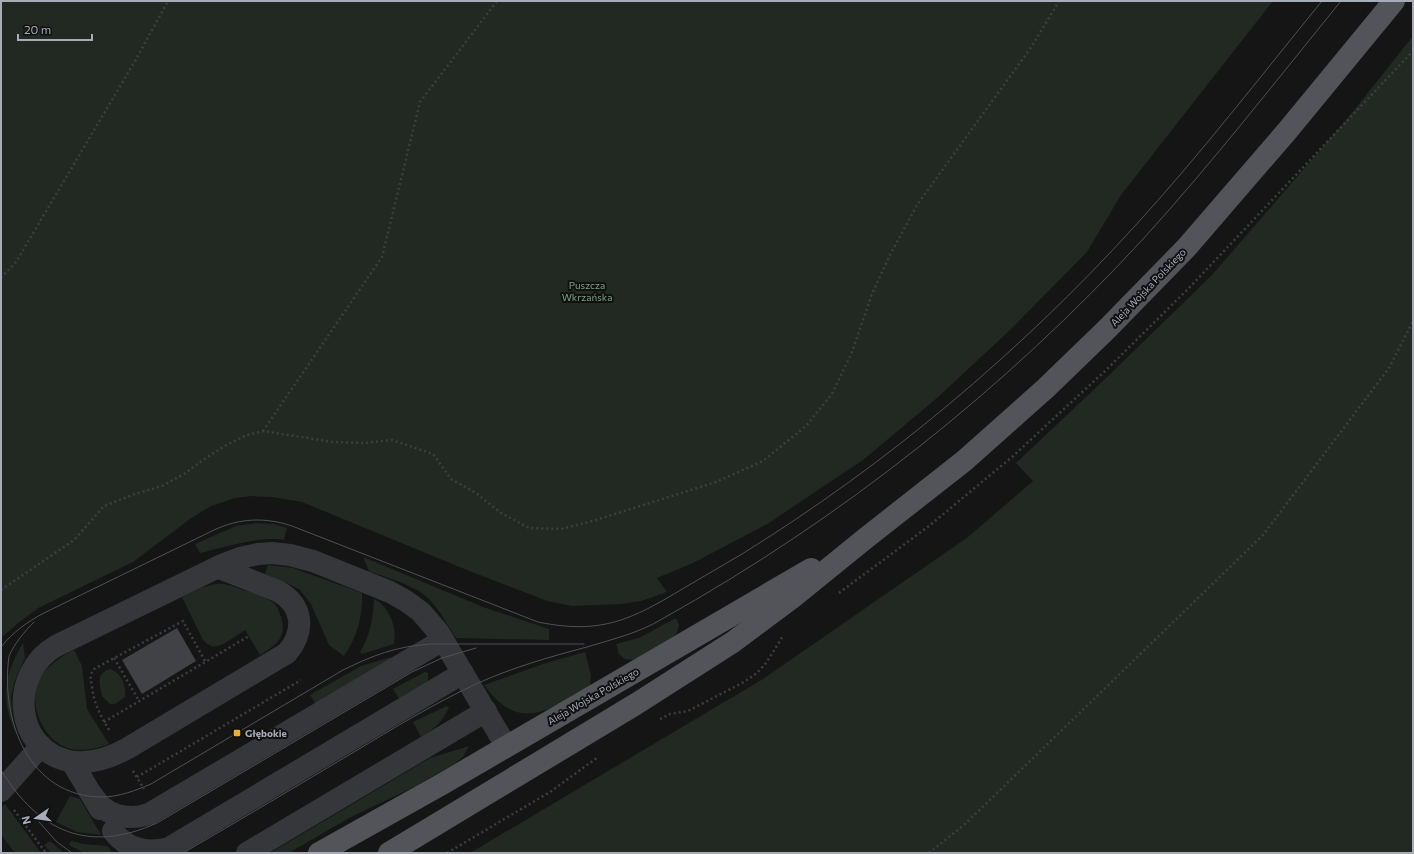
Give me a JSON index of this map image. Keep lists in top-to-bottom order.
{
  "streets": {
    "main road": ["Aleja Wojska Polskiego"]
  },
  "parks": ["Puszcza Wkrzańska"],
  "places": {
    "transit": ["Głębokie"]
  },
  "scale_bar": "20 m",
  "north": "left"
}
